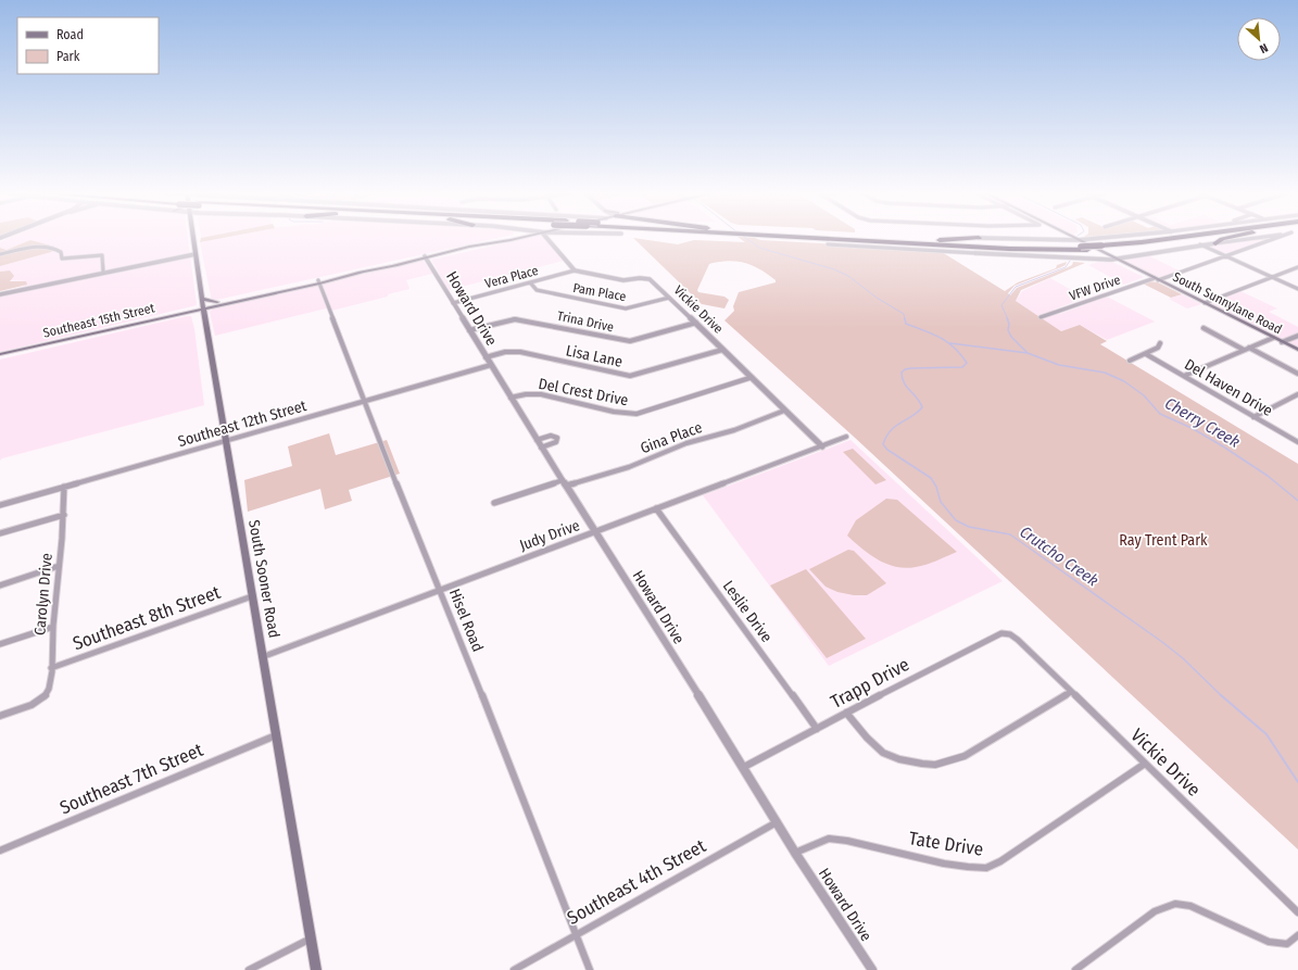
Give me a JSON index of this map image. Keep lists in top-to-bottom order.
{
  "streets": {
    "main road": ["South Sunnylane Road", "Southeast 15th Street", "South Sooner Road"],
    "street": [
      "Vera Place",
      "VFW Drive",
      "Pam Place",
      "Howard Drive",
      "Vickie Drive",
      "Trina Drive",
      "Lisa Lane",
      "Del Haven Drive",
      "Del Crest Drive",
      "Southeast 12th Street",
      "Gina Place",
      "Judy Drive",
      "Carolyn Drive",
      "Leslie Drive",
      "Southeast 8th Street",
      "Hisel Road",
      "Trapp Drive",
      "Southeast 7th Street",
      "Tate Drive",
      "Southeast 4th Street"
    ]
  },
  "crossings": [
    ["Vera Place", "Pam Place"],
    ["Vera Place", "Howard Drive"],
    ["Vera Place", "Vickie Drive"],
    ["VFW Drive", "South Sunnylane Road"],
    ["Pam Place", "Vickie Drive"],
    ["Howard Drive", "Southeast 15th Street"],
    ["Howard Drive", "Trina Drive"],
    ["Howard Drive", "Lisa Lane"],
    ["Howard Drive", "Del Crest Drive"],
    ["Howard Drive", "Southeast 12th Street"],
    ["Howard Drive", "Gina Place"],
    ["Howard Drive", "Judy Drive"],
    ["Howard Drive", "Trapp Drive"],
    ["Howard Drive", "Tate Drive"],
    ["Howard Drive", "Southeast 4th Street"],
    ["Vickie Drive", "Trina Drive"],
    ["Vickie Drive", "Lisa Lane"],
    ["Vickie Drive", "Del Crest Drive"],
    ["Vickie Drive", "Gina Place"],
    ["Vickie Drive", "Judy Drive"],
    ["Vickie Drive", "Trapp Drive"],
    ["Vickie Drive", "Tate Drive"],
    ["Southeast 15th Street", "South Sooner Road"],
    ["Southeast 15th Street", "Hisel Road"],
    ["Southeast 12th Street", "South Sooner Road"],
    ["Southeast 12th Street", "Carolyn Drive"],
    ["Southeast 12th Street", "Hisel Road"],
    ["Judy Drive", "South Sooner Road"],
    ["Judy Drive", "Leslie Drive"],
    ["Judy Drive", "Hisel Road"],
    ["South Sooner Road", "Southeast 8th Street"],
    ["South Sooner Road", "Southeast 7th Street"],
    ["Carolyn Drive", "Southeast 8th Street"],
    ["Leslie Drive", "Trapp Drive"],
    ["Hisel Road", "Southeast 4th Street"]
  ],
  "water": ["Cherry Creek", "Crutcho Creek"],
  "parks": ["Ray Trent Park"],
  "legend": ["Road", "Park"],
  "north": "bottom right"
}
